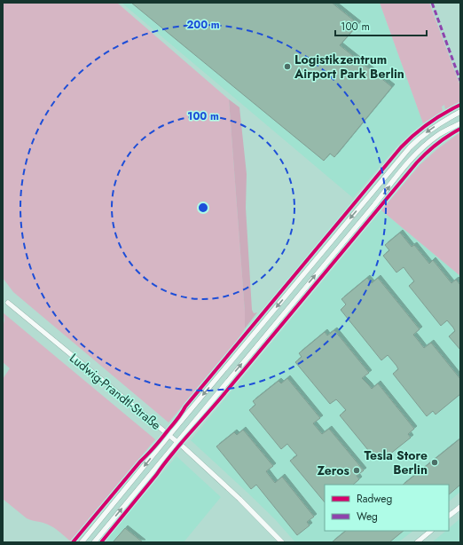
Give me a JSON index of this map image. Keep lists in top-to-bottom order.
{
  "streets": {
    "street": ["Ludwig-Prandtl-Straße"]
  },
  "places": ["Logistikzentrum Airport Park Berlin", "Tesla Store Berlin", "Zeros"],
  "legend": ["Radweg", "Weg"],
  "scale_bar": "100 m",
  "rings": ["200 m", "100 m"]
}
